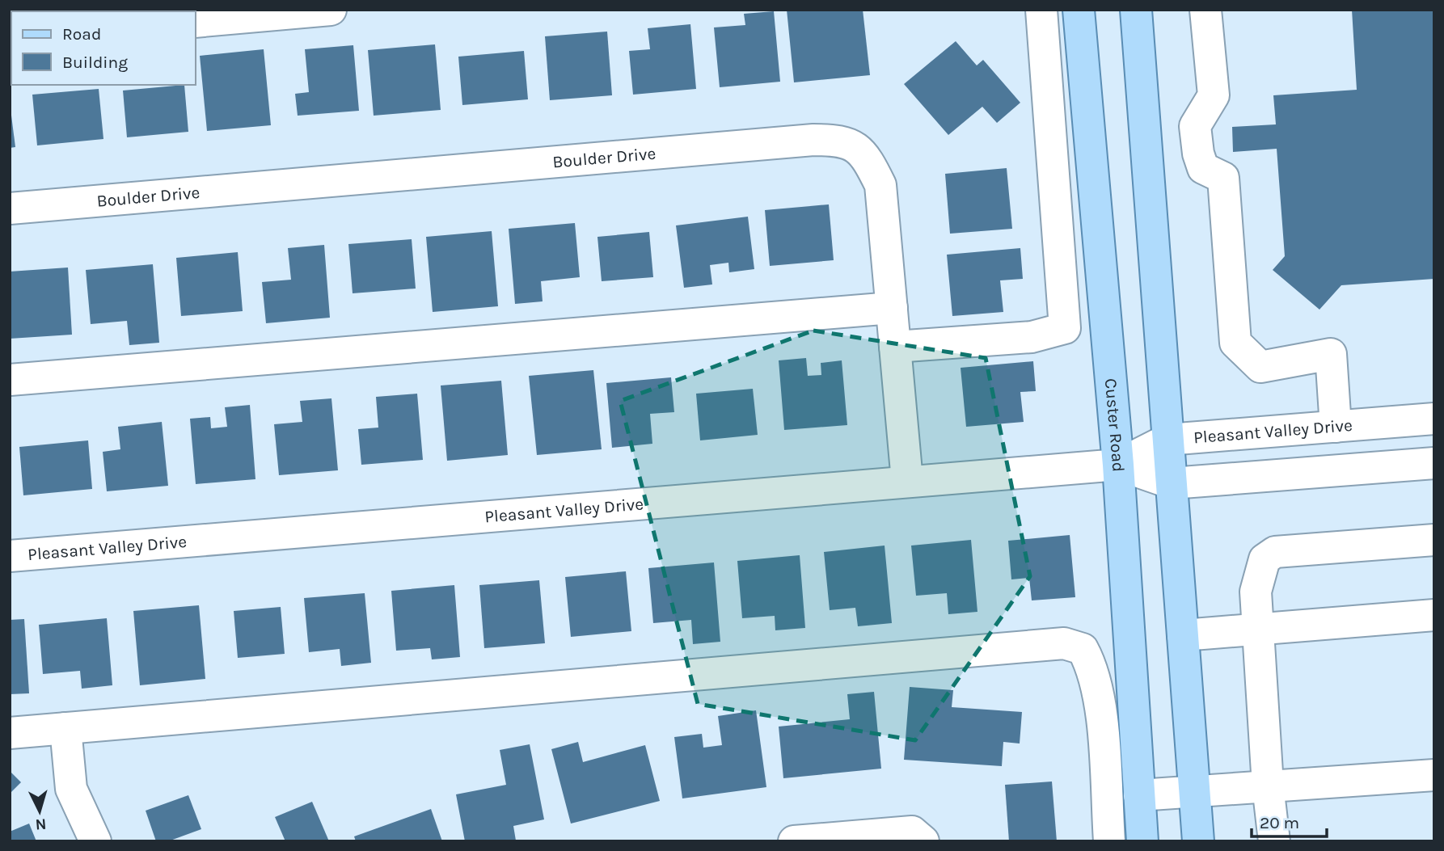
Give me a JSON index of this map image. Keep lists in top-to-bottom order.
{
  "streets": {
    "main road": ["Custer Road"],
    "street": ["Boulder Drive", "Pleasant Valley Drive"]
  },
  "crossings": [
    ["Boulder Drive", "Pleasant Valley Drive"],
    ["Custer Road", "Pleasant Valley Drive"]
  ],
  "legend": ["Road", "Building"],
  "scale_bar": "20 m",
  "north": "bottom"
}
